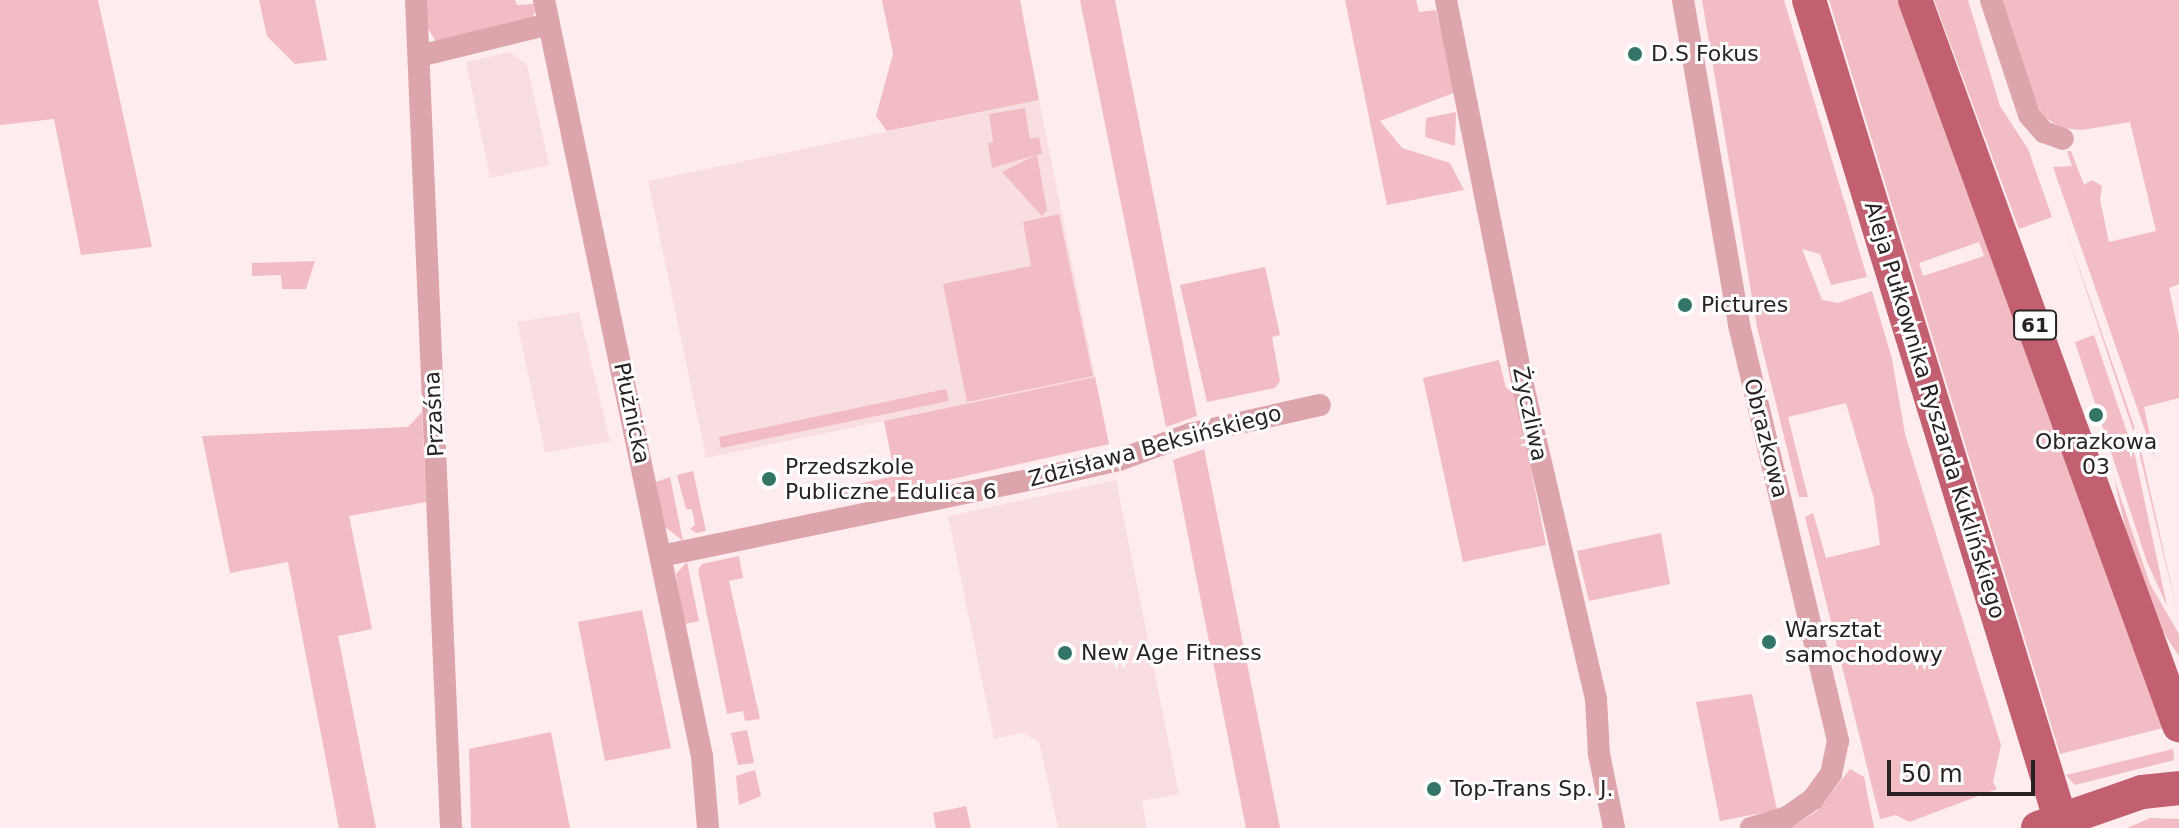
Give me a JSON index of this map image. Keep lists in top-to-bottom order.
{
  "streets": {
    "main road": ["61", "Aleja Pułkownika Ryszarda Kuklińskiego"],
    "street": [
      "Płużnicka",
      "Przaśna",
      "Życzliwa",
      "Obrazkowa",
      "Zdzisława Beksińskiego"
    ]
  },
  "crossings": [
    ["Płużnicka", "Zdzisława Beksińskiego"]
  ],
  "places": [
    "D.S Fokus",
    "Pictures",
    "Obrazkowa 03",
    "Przedszkole Publiczne Edulica 6",
    "Warsztat samochodowy",
    "New Age Fitness",
    "Top-Trans Sp. J."
  ],
  "scale_bar": "50 m"
}
